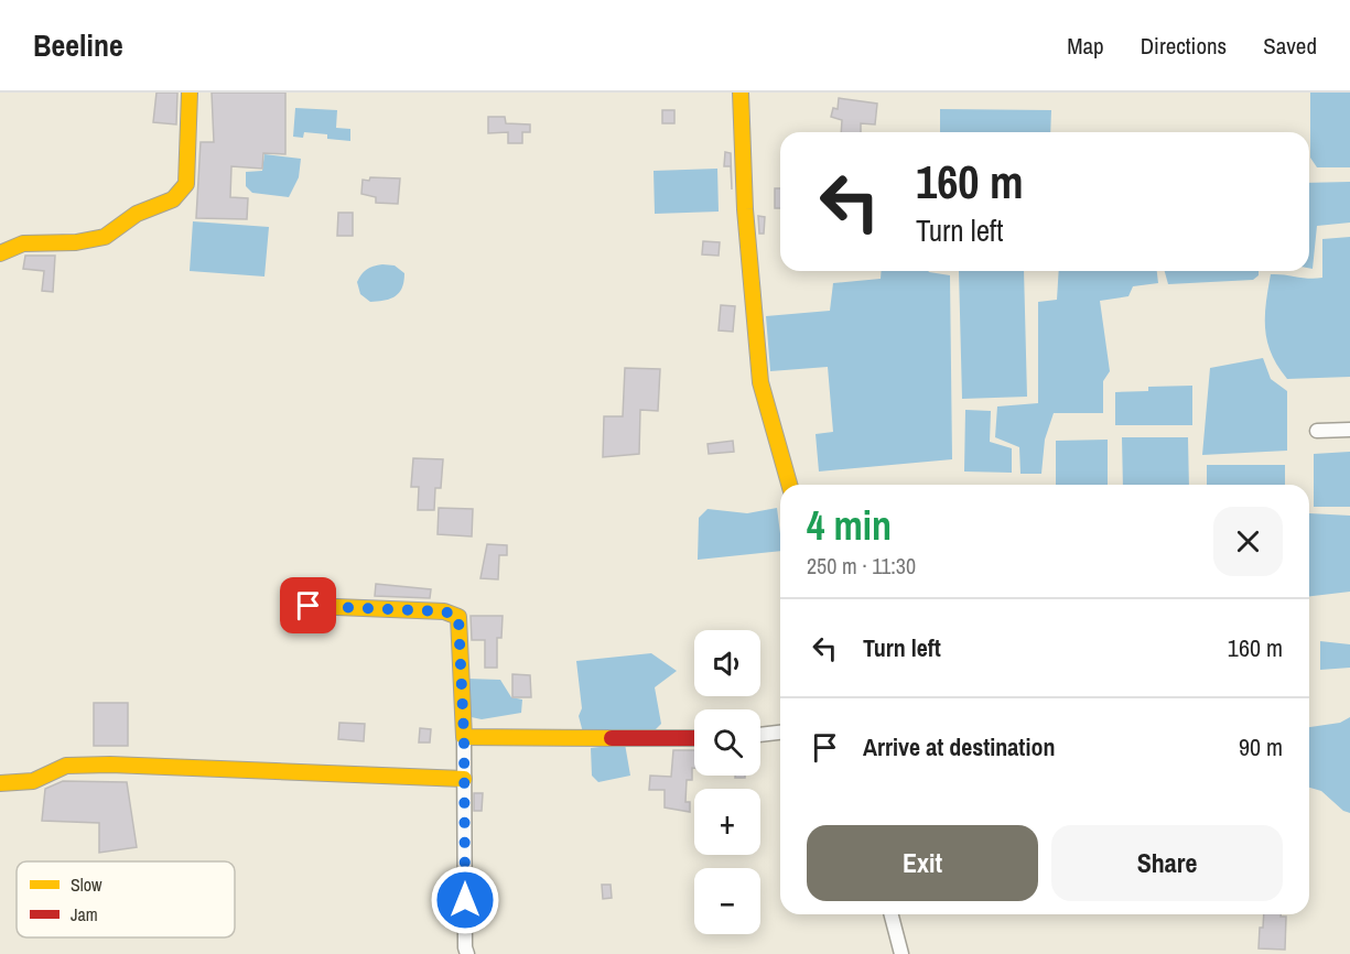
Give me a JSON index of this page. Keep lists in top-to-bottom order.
{
  "legend": ["Slow", "Jam"],
  "page": {
    "header": "Beeline",
    "nav": ["Map", "Directions", "Saved"],
    "turn": ["160 m", "Turn left"],
    "heading": ["4 min", "250 m · 11:30"],
    "list": [
      {
        "name": "Turn left",
        "value": "160 m"
      },
      {
        "name": "Arrive at destination",
        "value": "90 m"
      }
    ],
    "map_buttons": ["+", "−"],
    "buttons": ["Exit", "Share"]
  }
}
